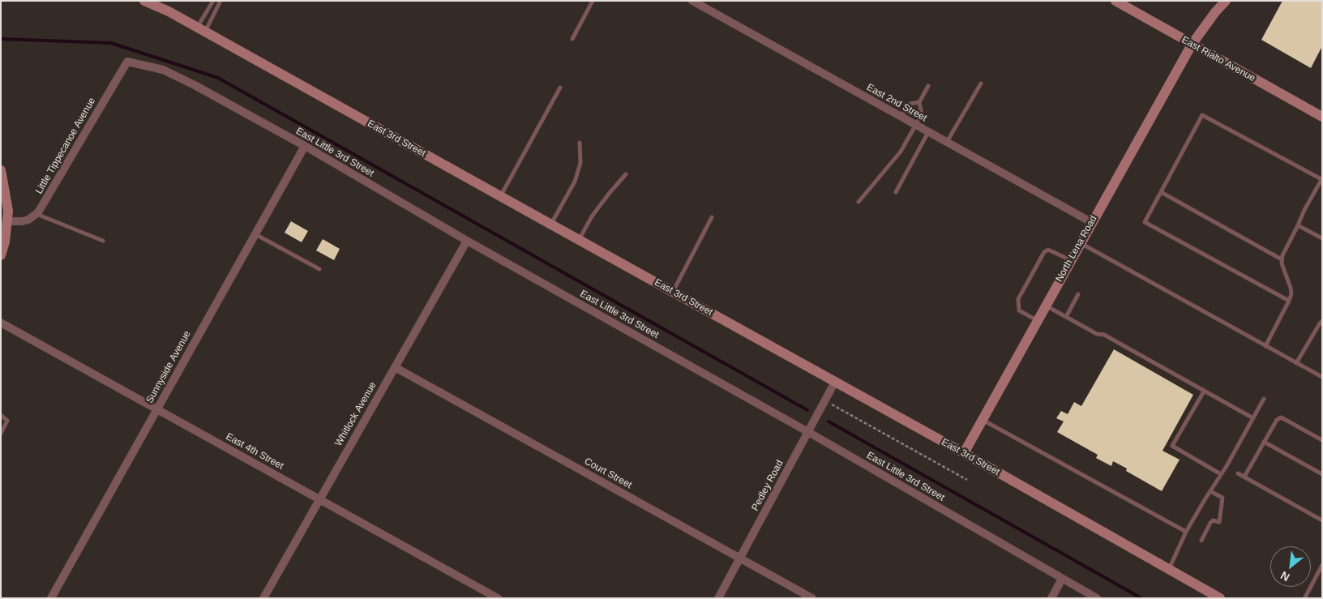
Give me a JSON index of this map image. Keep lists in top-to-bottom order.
{
  "streets": {
    "main road": ["East Rialto Avenue", "East 3rd Street", "North Lena Road"],
    "street": [
      "East 2nd Street",
      "Little Tippecanoe Avenue",
      "East Little 3rd Street",
      "Sunnyside Avenue",
      "Whitlock Avenue",
      "East 4th Street",
      "Court Street",
      "Pedley Road"
    ]
  },
  "crossings": [
    ["East Rialto Avenue", "North Lena Road"],
    ["East 2nd Street", "North Lena Road"],
    ["East 3rd Street", "North Lena Road"],
    ["East 3rd Street", "Pedley Road"],
    ["Little Tippecanoe Avenue", "East Little 3rd Street"],
    ["East Little 3rd Street", "Sunnyside Avenue"],
    ["East Little 3rd Street", "Whitlock Avenue"],
    ["East Little 3rd Street", "Pedley Road"],
    ["Sunnyside Avenue", "East 4th Street"],
    ["Whitlock Avenue", "East 4th Street"],
    ["Whitlock Avenue", "Court Street"],
    ["Court Street", "Pedley Road"]
  ],
  "north": "bottom left"
}
